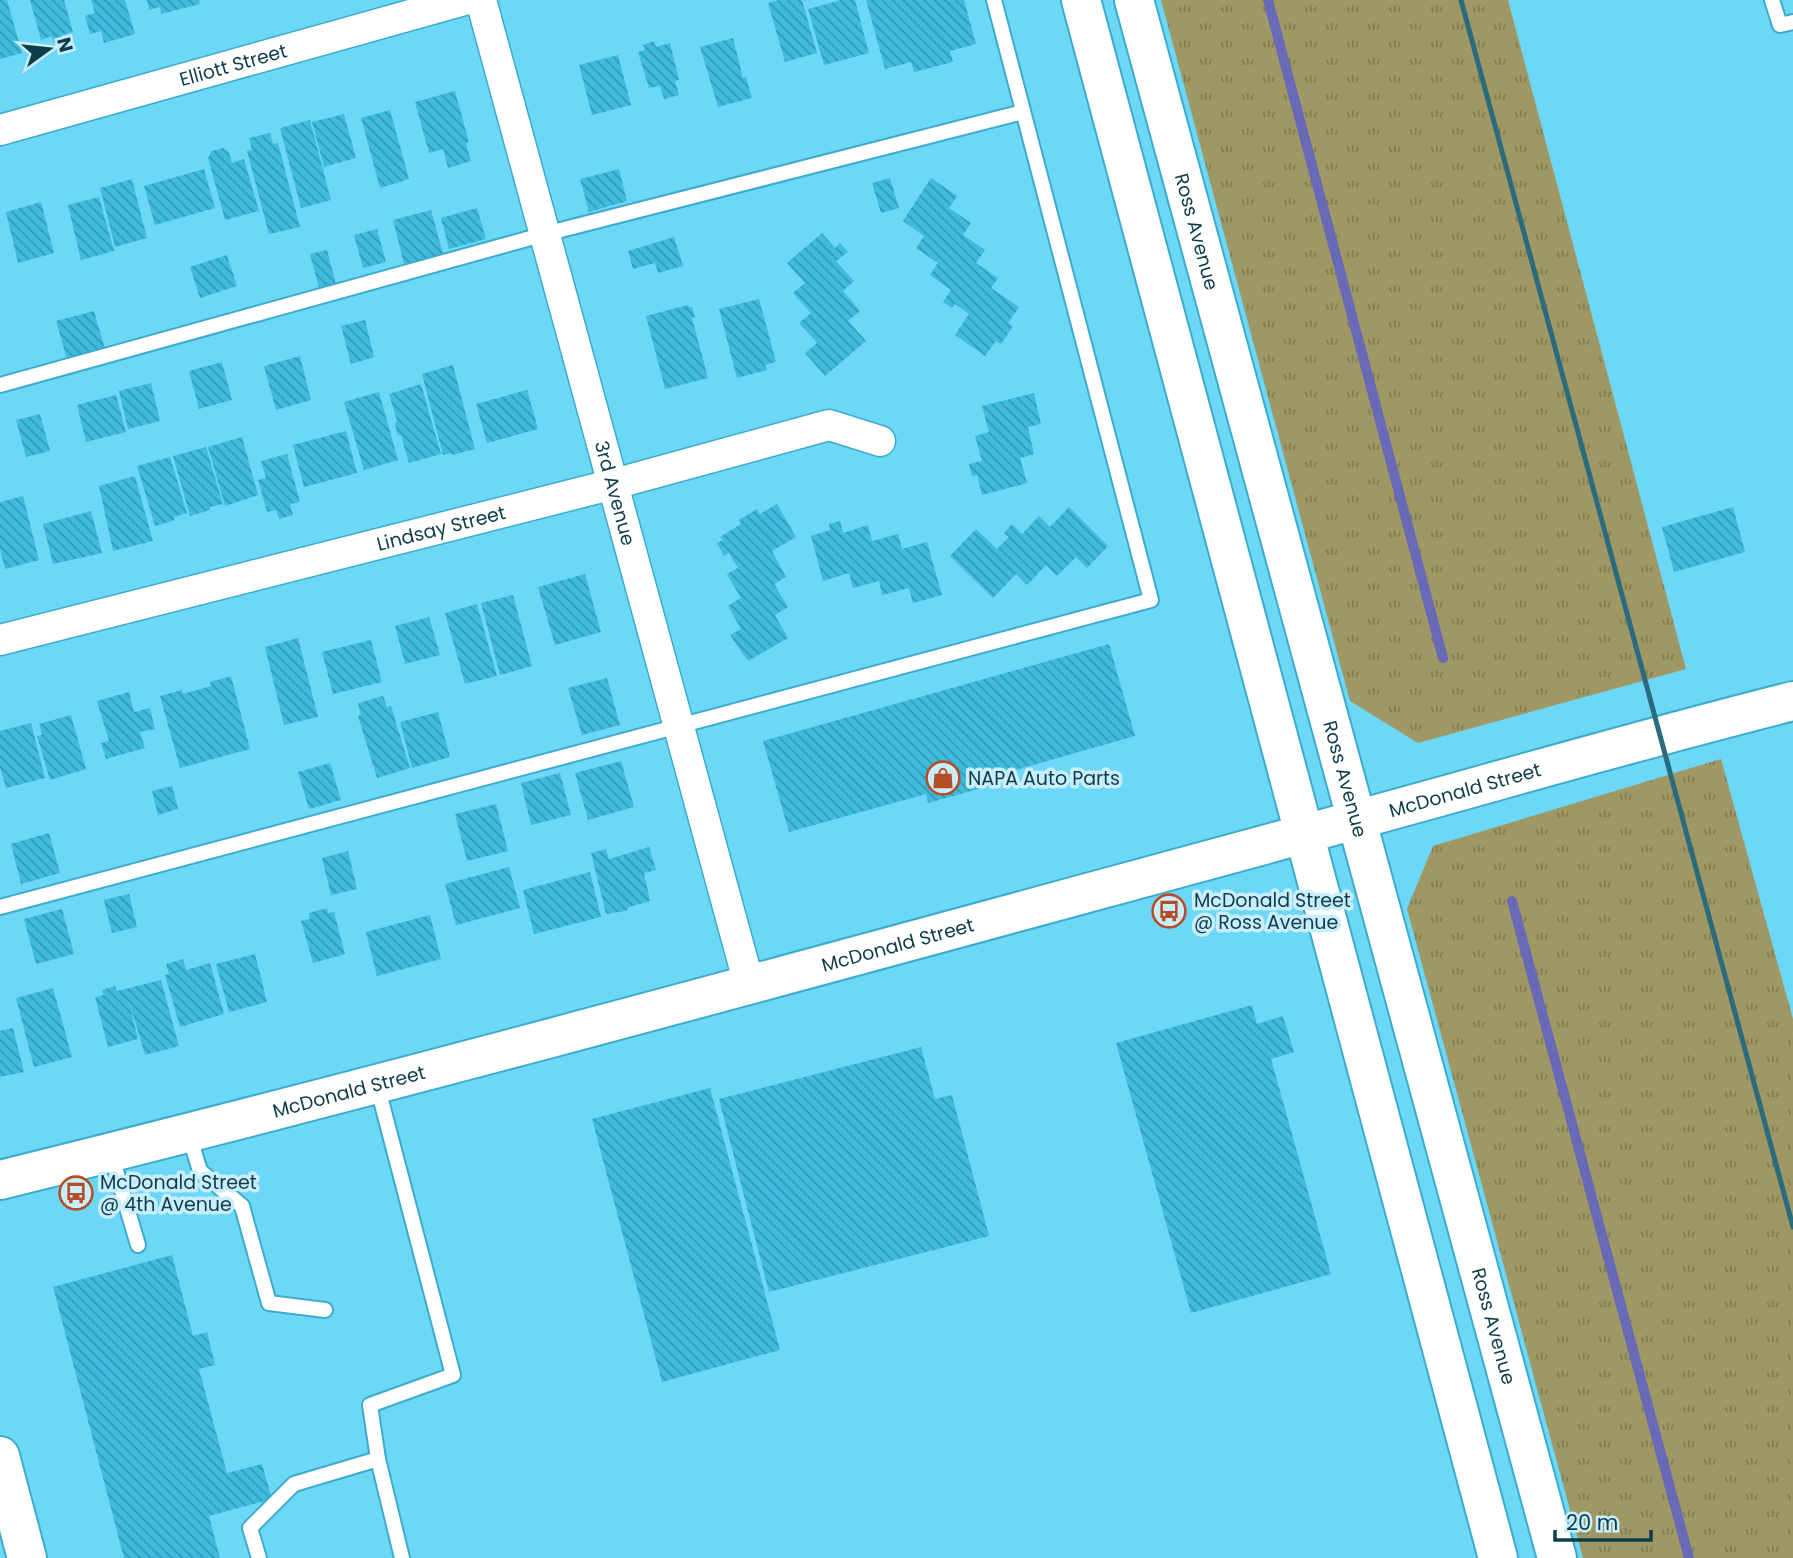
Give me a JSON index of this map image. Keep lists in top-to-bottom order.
{
  "streets": {
    "main road": ["Ross Avenue", "McDonald Street"],
    "street": ["Elliott Street", "3rd Avenue", "Lindsay Street"]
  },
  "crossings": [
    ["Ross Avenue", "McDonald Street"],
    ["3rd Avenue", "Lindsay Street"],
    ["3rd Avenue", "McDonald Street"]
  ],
  "places": {
    "shop": ["NAPA Auto Parts"],
    "bus stop": ["McDonald Street @ Ross Avenue", "McDonald Street @ 4th Avenue"]
  },
  "scale_bar": "20 m",
  "north": "right"
}
